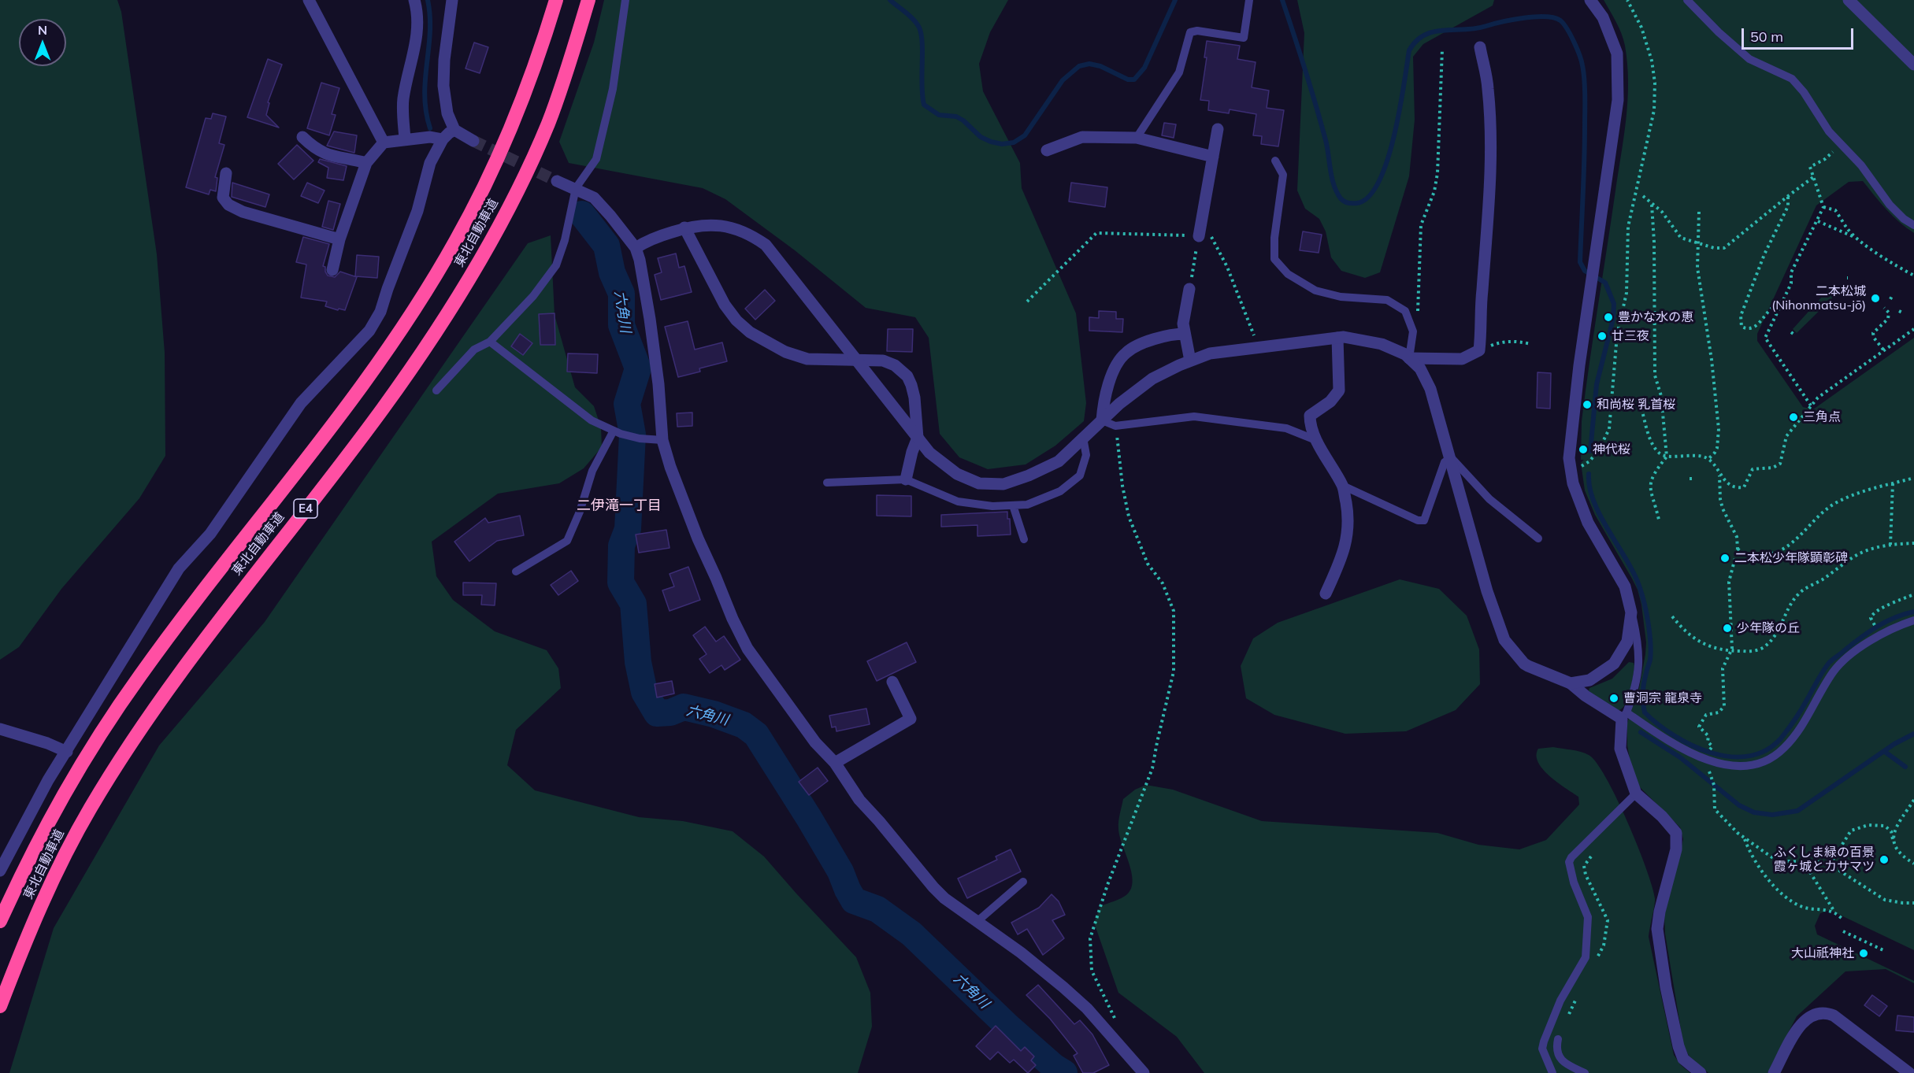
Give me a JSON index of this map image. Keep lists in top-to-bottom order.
{
  "streets": {
    "highway": ["東北自動車道", "E4"]
  },
  "districts": ["二伊滝一丁目"],
  "water": ["六角川"],
  "places": [
    "二本松城 (Nihonmatsu-jō)",
    "豊かな水の恵",
    "廿三夜",
    "和尚桜 乳首桜",
    "三角点",
    "神代桜",
    "二本松少年隊顕彰碑",
    "少年隊の丘",
    "曹洞宗 龍泉寺",
    "ふくしま緑の百景 霞ヶ城とカサマツ",
    "大山祇神社"
  ],
  "scale_bar": "50 m",
  "north": "top"
}
